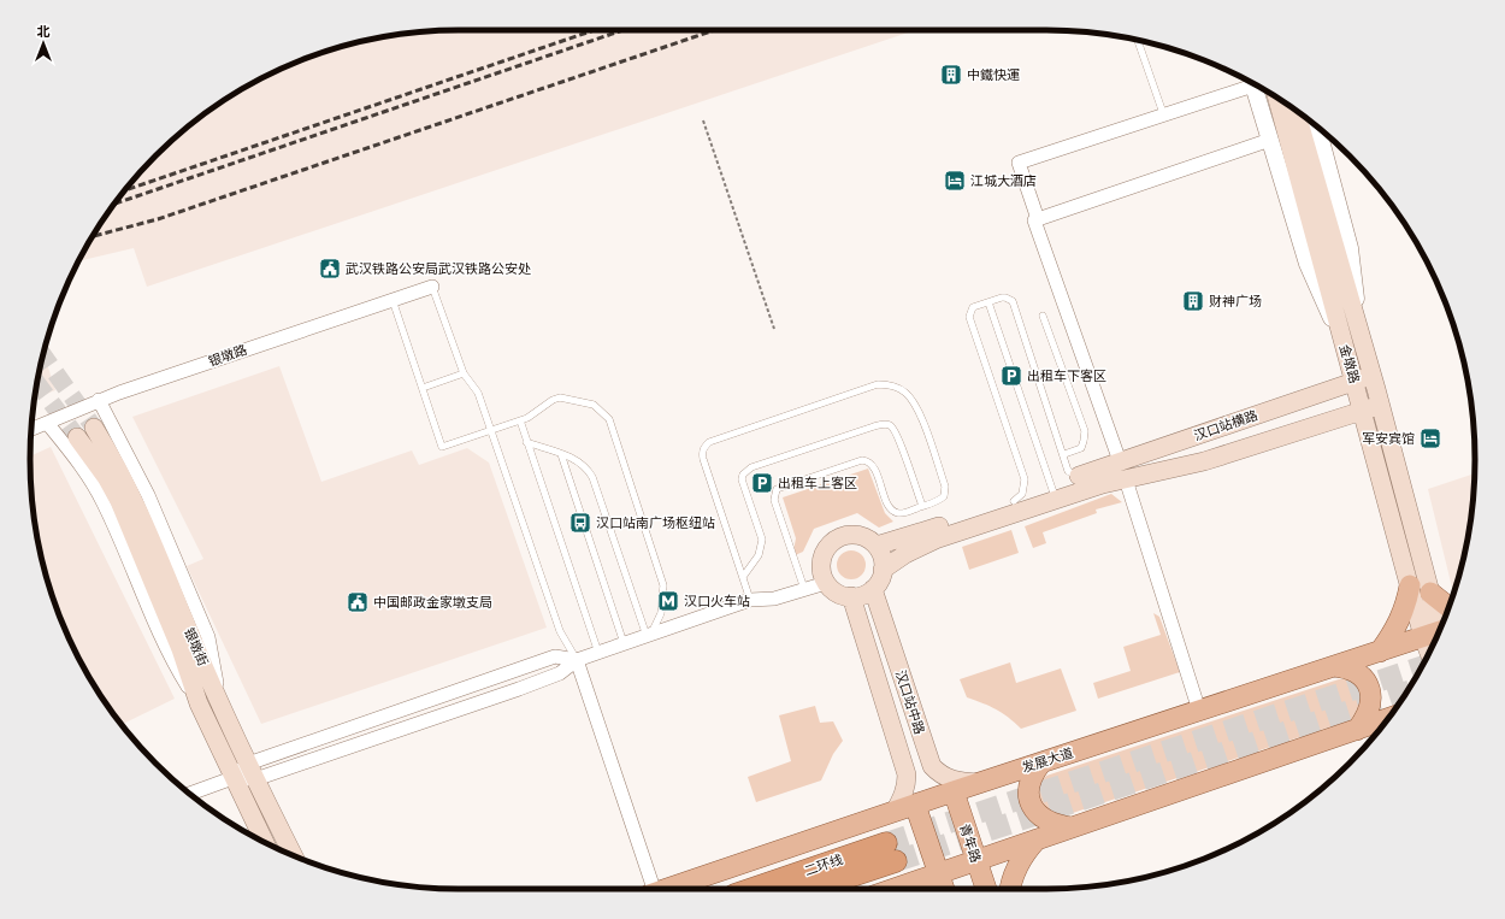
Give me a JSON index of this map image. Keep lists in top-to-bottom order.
{
  "streets": {
    "highway": ["二环线"],
    "main road": [
      "金墩路",
      "汉口站横路",
      "银墩街",
      "汉口站中路",
      "发展大道",
      "青年路"
    ],
    "street": ["银墩路"]
  },
  "crossings": [
    ["金墩路", "汉口站横路"],
    ["金墩路", "发展大道"],
    ["汉口站中路", "发展大道"],
    ["发展大道", "青年路"]
  ],
  "places": {
    "building": ["中鐵快運", "财神广场"],
    "hotel": ["江城大酒店", "军安宾馆"],
    "public building": ["武汉铁路公安局武汉铁路公安处", "中国邮政金家墩支局"],
    "parking": ["出租车下客区", "出租车上客区"],
    "bus stop": ["汉口站南广场枢纽站"],
    "metro station": ["汉口火车站"]
  },
  "north": "top"
}
